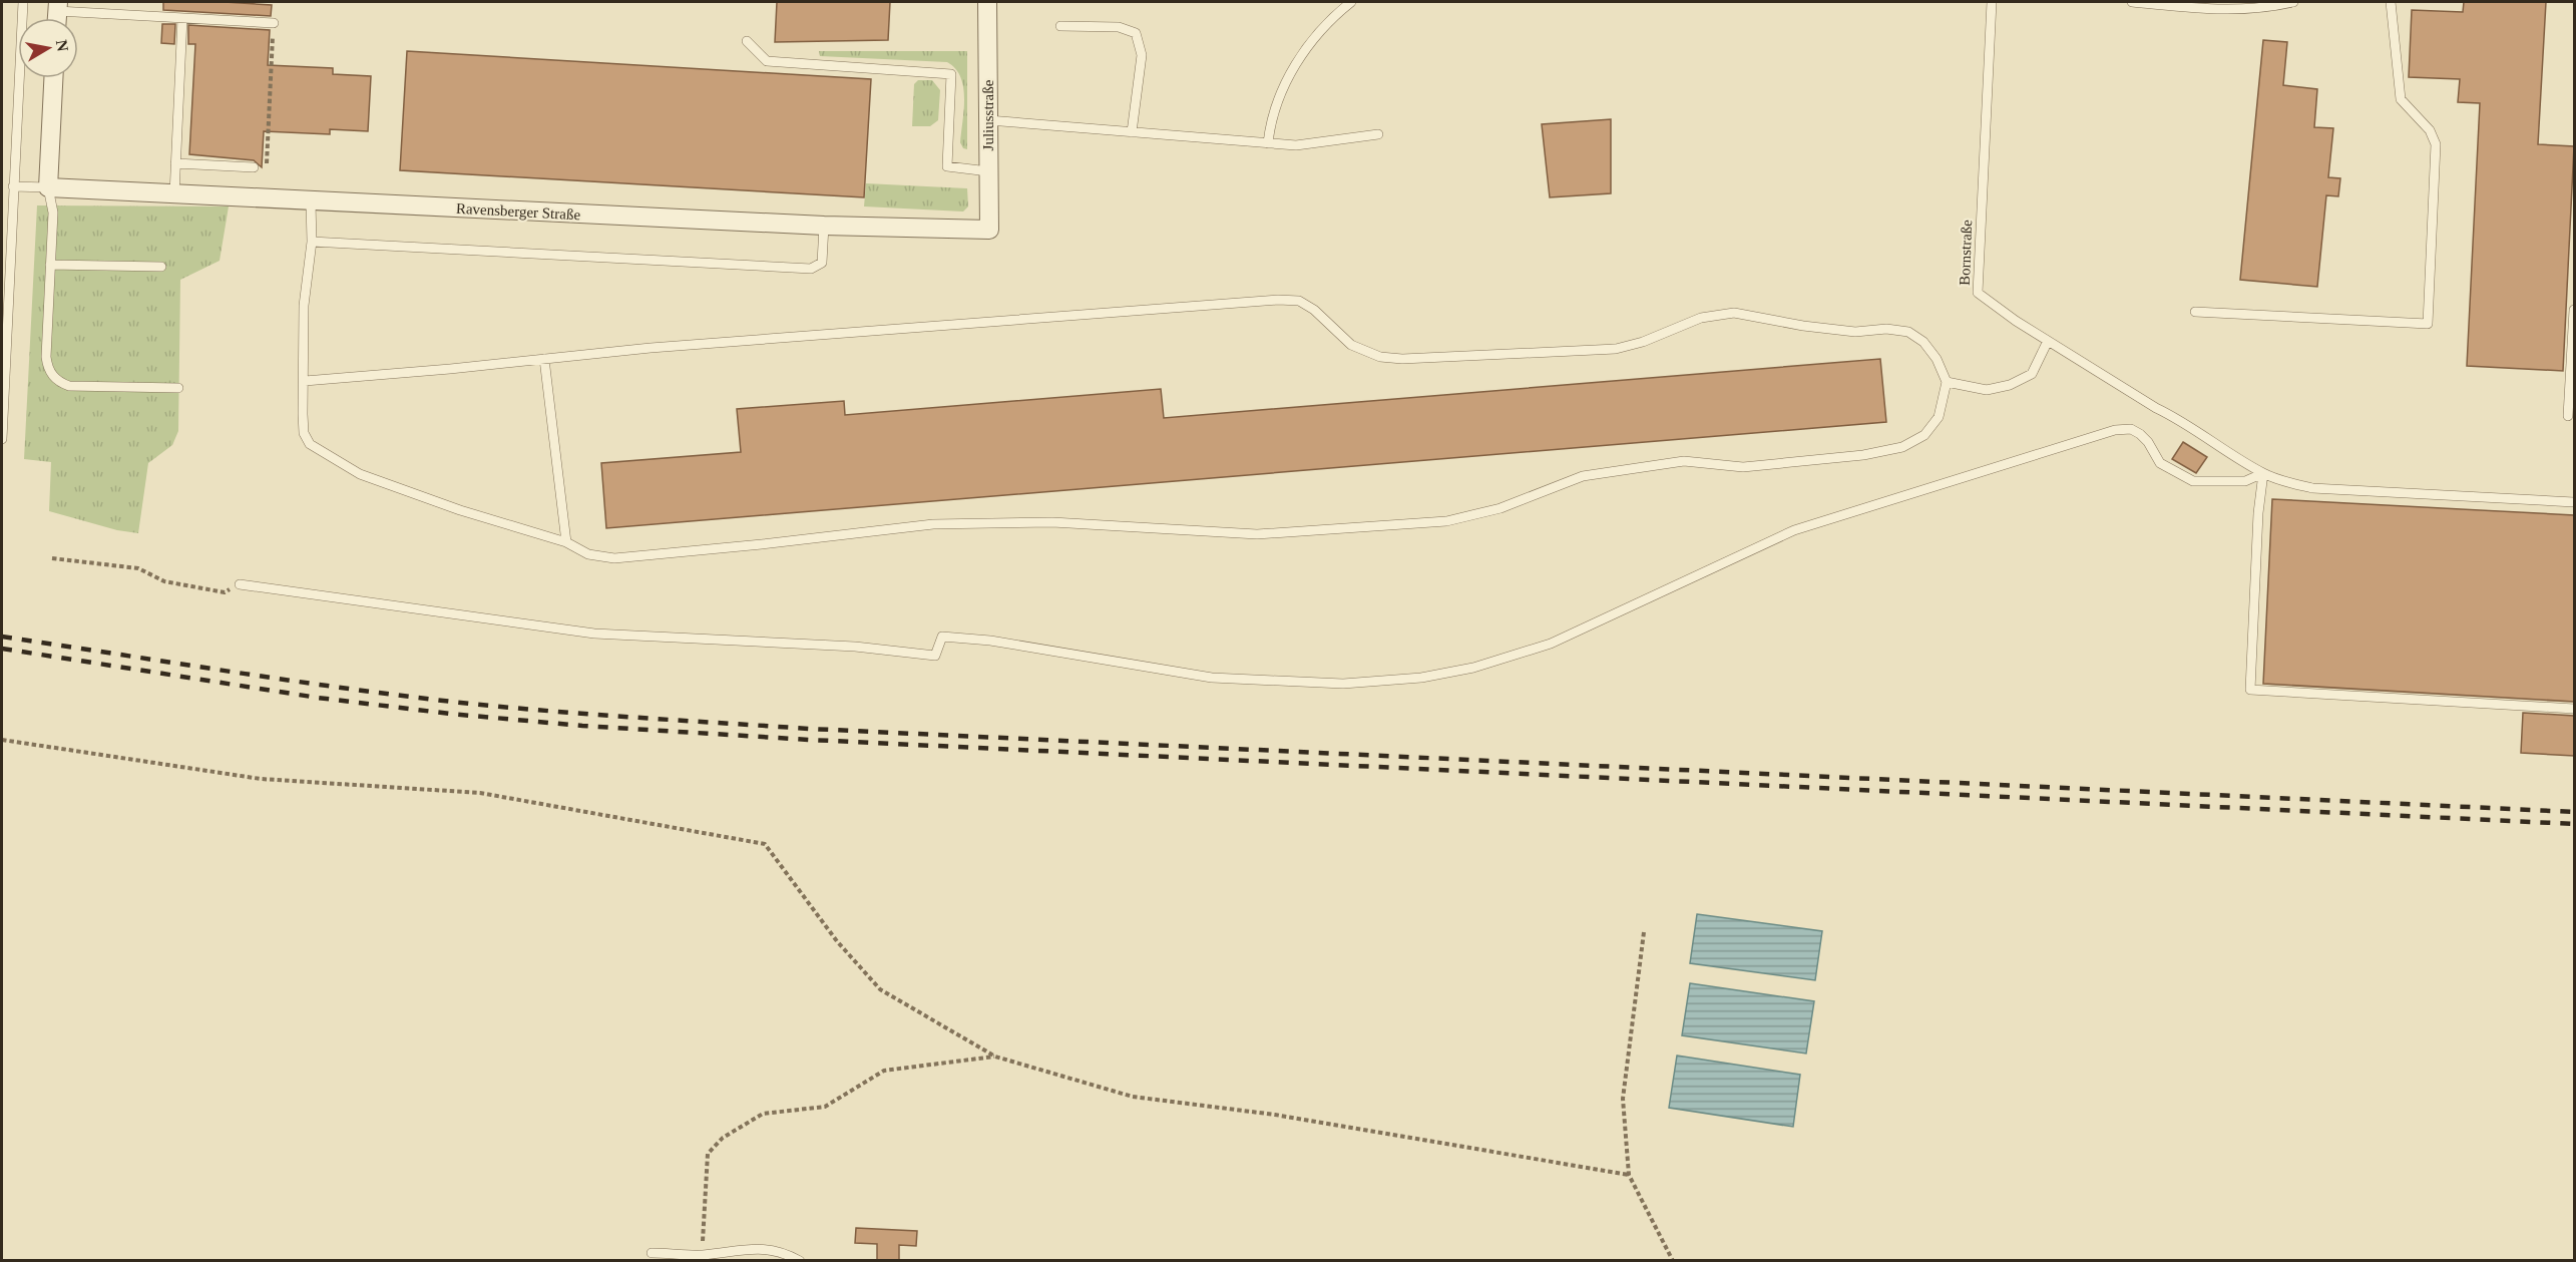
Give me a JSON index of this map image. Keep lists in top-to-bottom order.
{
  "streets": {
    "street": ["Juliusstraße", "Ravensberger Straße"],
    "lane": ["Bornstraße"]
  },
  "crossings": [
    ["Juliusstraße", "Ravensberger Straße"]
  ],
  "north": "right"
}
